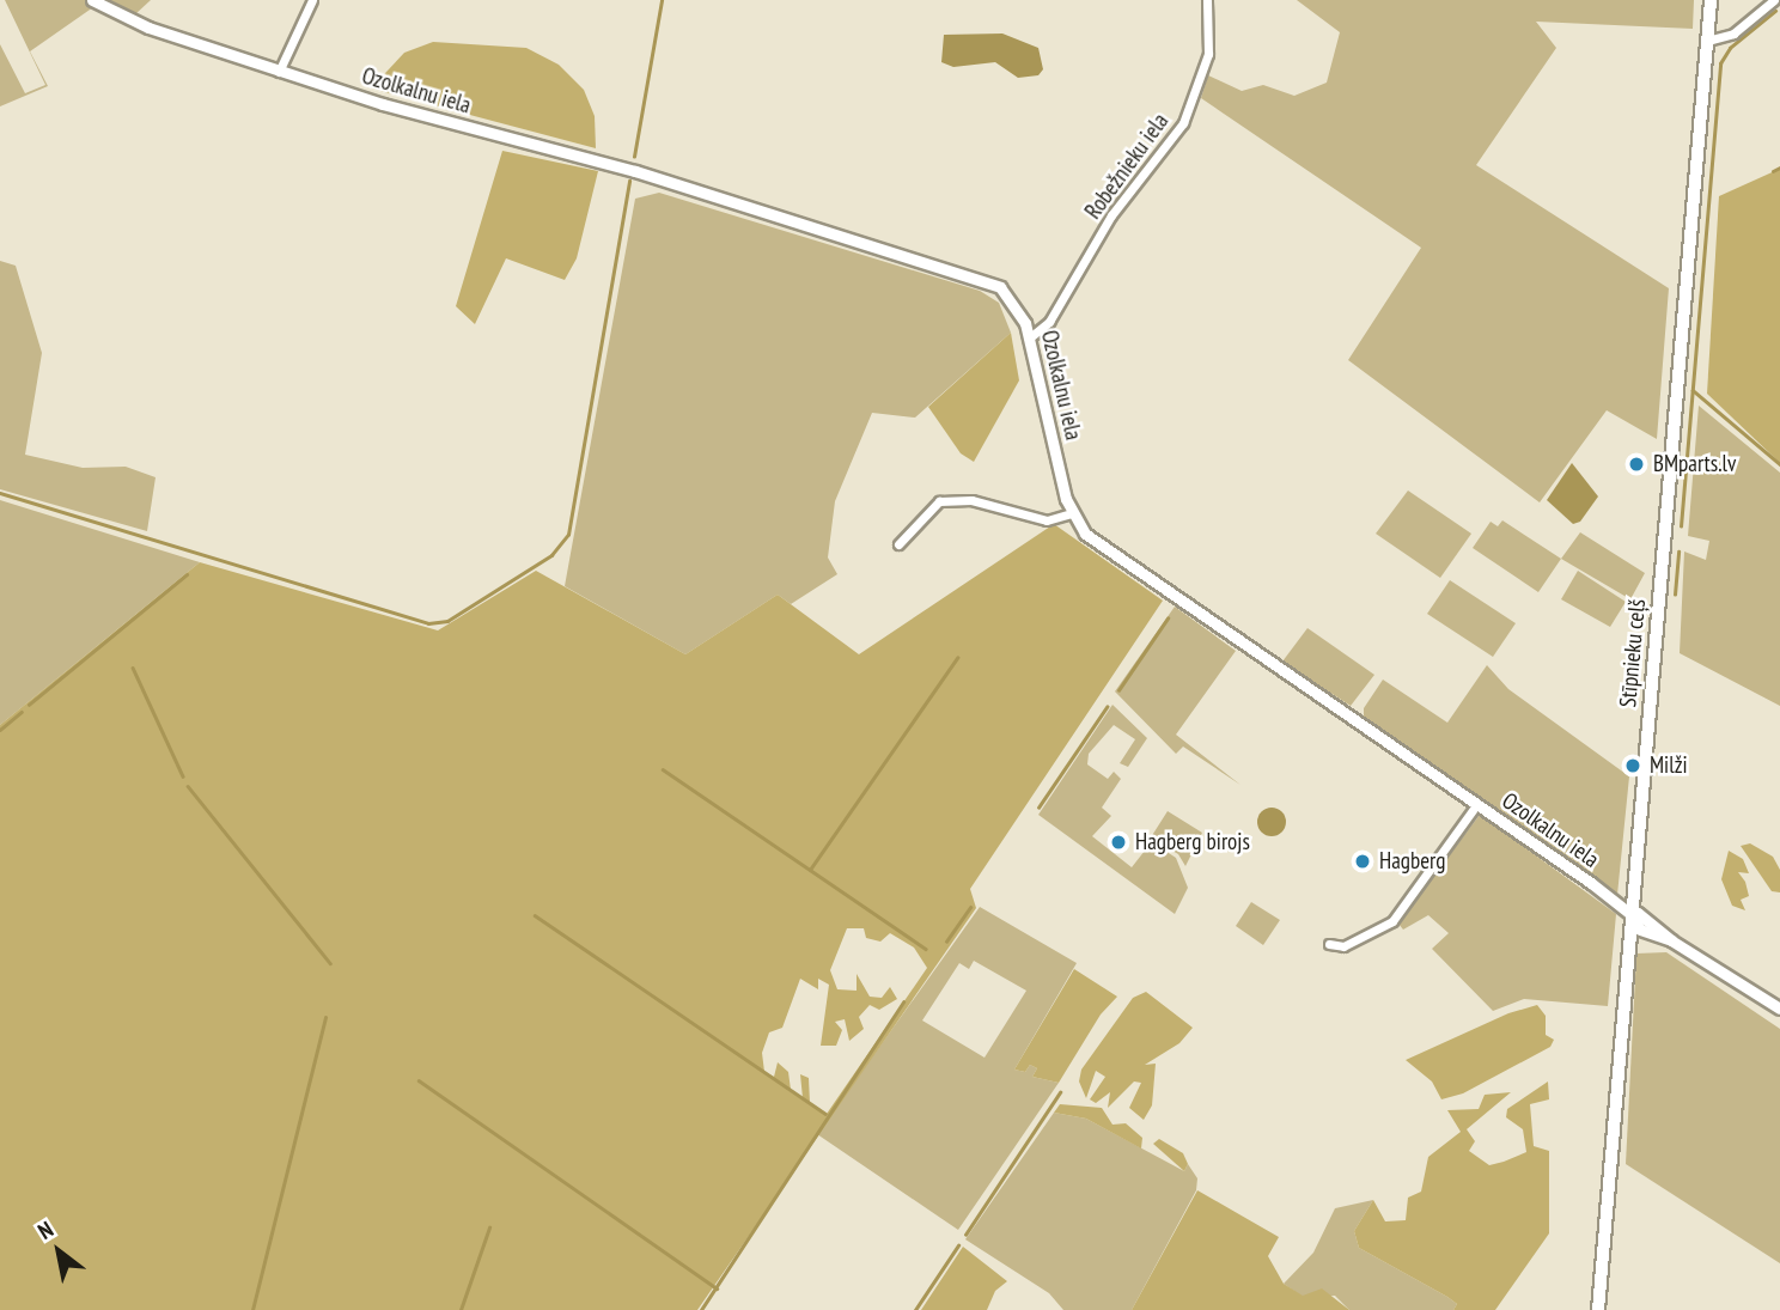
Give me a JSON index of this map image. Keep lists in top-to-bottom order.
{
  "streets": {
    "main road": ["Stīpnieku ceļš"],
    "street": ["Ozolkalnu iela", "Robežnieku iela"]
  },
  "crossings": [
    ["Ozolkalnu iela", "Robežnieku iela"],
    ["Ozolkalnu iela", "Stīpnieku ceļš"]
  ],
  "places": [
    "BMparts.lv",
    "Milži",
    "Hagberg birojs",
    "Hagberg"
  ],
  "north": "top left"
}
